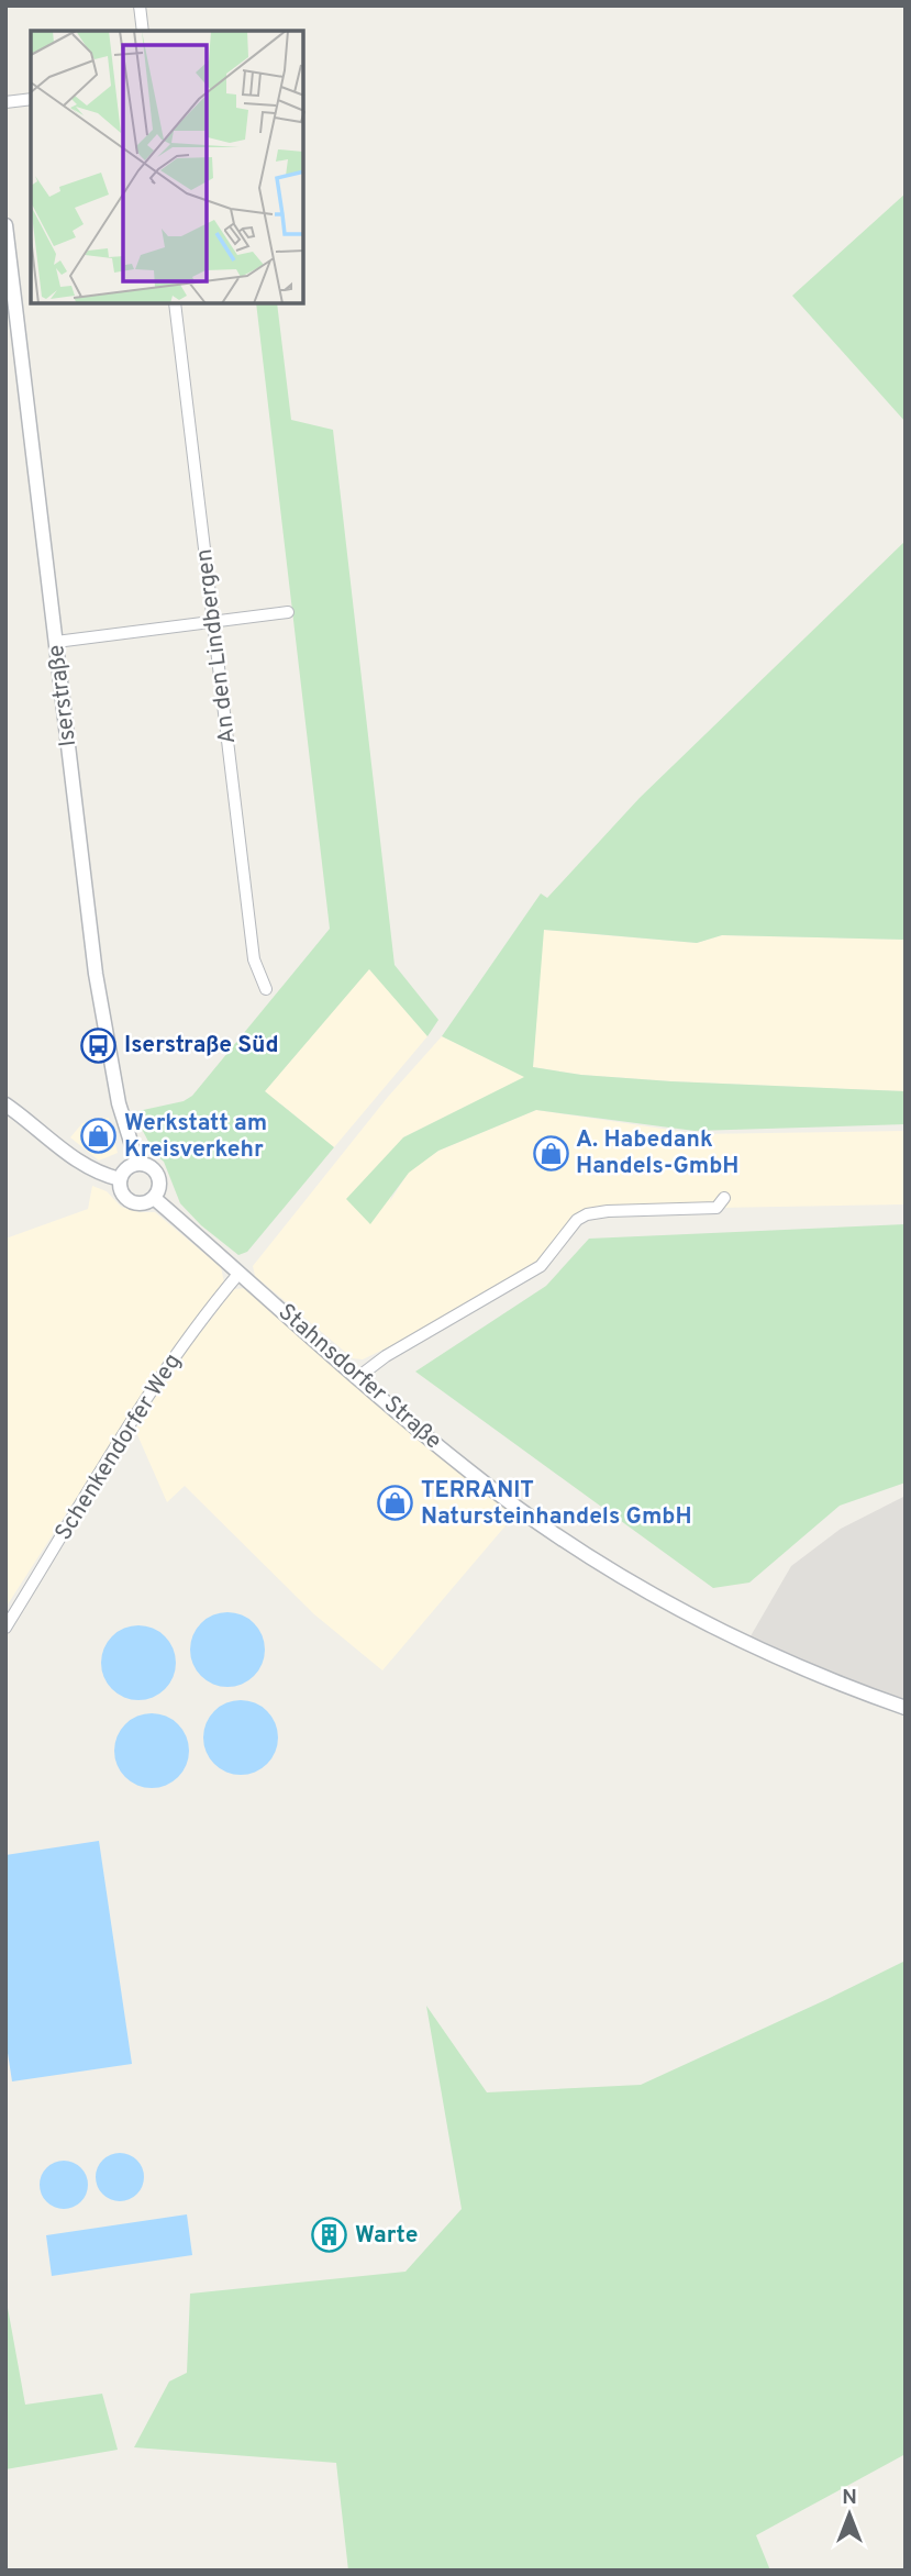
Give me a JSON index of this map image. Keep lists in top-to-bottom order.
{
  "streets": {
    "street": [
      "An den Lindbergen",
      "Iserstraße",
      "Stahnsdorfer Straße",
      "Schenkendorfer Weg"
    ]
  },
  "crossings": [
    ["Iserstraße", "Stahnsdorfer Straße"],
    ["Stahnsdorfer Straße", "Schenkendorfer Weg"]
  ],
  "places": {
    "bus stop": ["Iserstraße Süd"],
    "shop": ["Werkstatt am Kreisverkehr", "A. Habedank Handels-GmbH", "TERRANIT Natursteinhandels GmbH"],
    "building": ["Warte"]
  },
  "north": "top"
}
